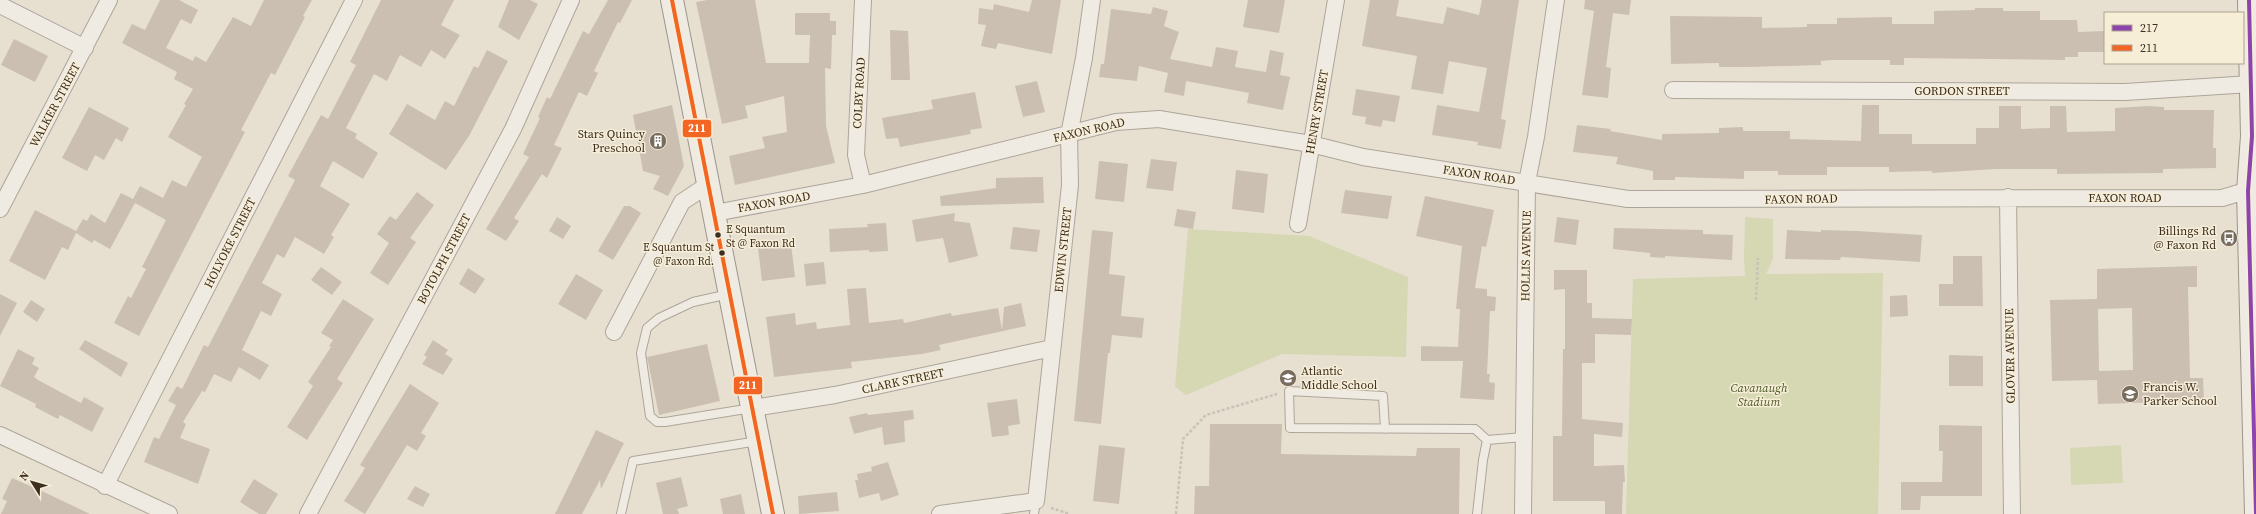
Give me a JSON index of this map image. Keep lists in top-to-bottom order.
{
  "streets": {
    "street": [
      "GORDON STREET",
      "COLBY ROAD",
      "WALKER STREET",
      "HENRY STREET",
      "FAXON ROAD",
      "HOLYOKE STREET",
      "EDWIN STREET",
      "HOLLIS AVENUE",
      "BOTOLPH STREET",
      "GLOVER AVENUE",
      "CLARK STREET"
    ]
  },
  "crossings": [
    ["COLBY ROAD", "FAXON ROAD"],
    ["HENRY STREET", "FAXON ROAD"],
    ["FAXON ROAD", "EDWIN STREET"],
    ["FAXON ROAD", "HOLLIS AVENUE"],
    ["FAXON ROAD", "GLOVER AVENUE"],
    ["EDWIN STREET", "CLARK STREET"]
  ],
  "parks": ["Cavanaugh Stadium"],
  "places": {
    "building": ["Stars Quincy Preschool"],
    "other": ["E Squantum St @ Faxon Rd", "E Squantum St @ Faxon Rd."],
    "bus stop": ["Billings Rd @ Faxon Rd"],
    "school or university": ["Atlantic Middle School", "Francis W. Parker School"]
  },
  "lines": ["transit line 217", "transit line 211"],
  "legend": ["217", "211"],
  "north": "top left"
}
